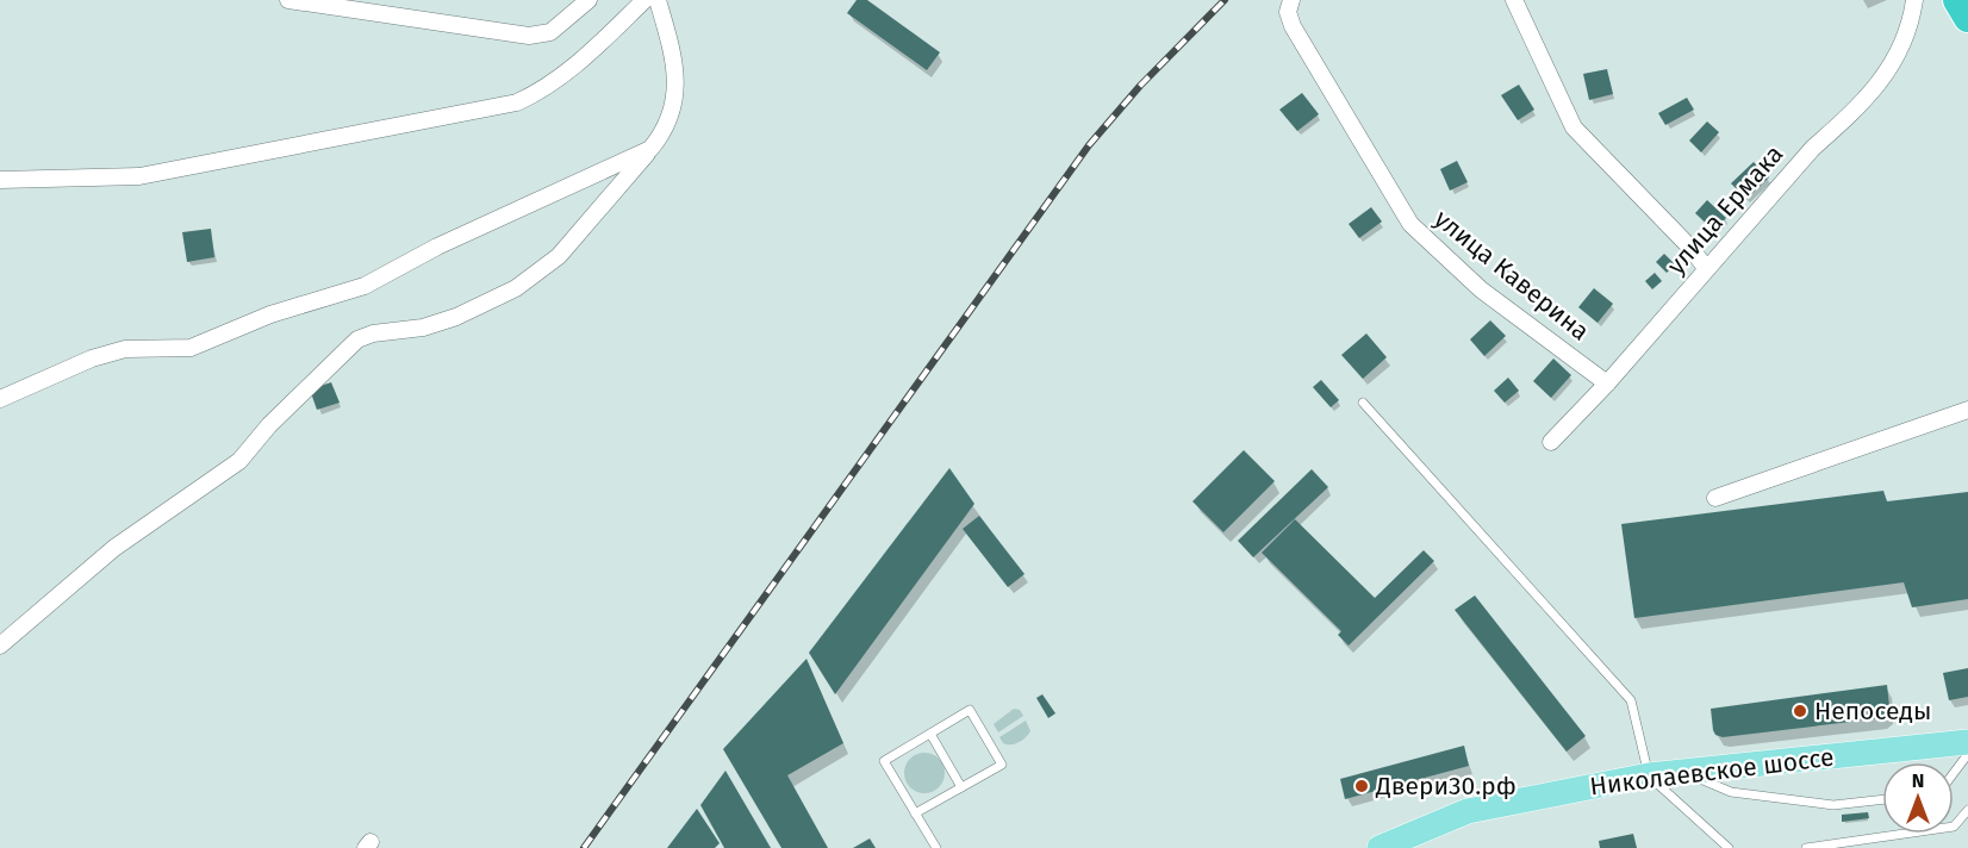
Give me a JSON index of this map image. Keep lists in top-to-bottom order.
{
  "streets": {
    "main road": ["Николаевское шоссе"],
    "street": ["улица Ермака", "улица Каверина"]
  },
  "crossings": [
    ["улица Ермака", "улица Каверина"]
  ],
  "places": ["Непоседы", "Двери30.рф"],
  "north": "top"
}
